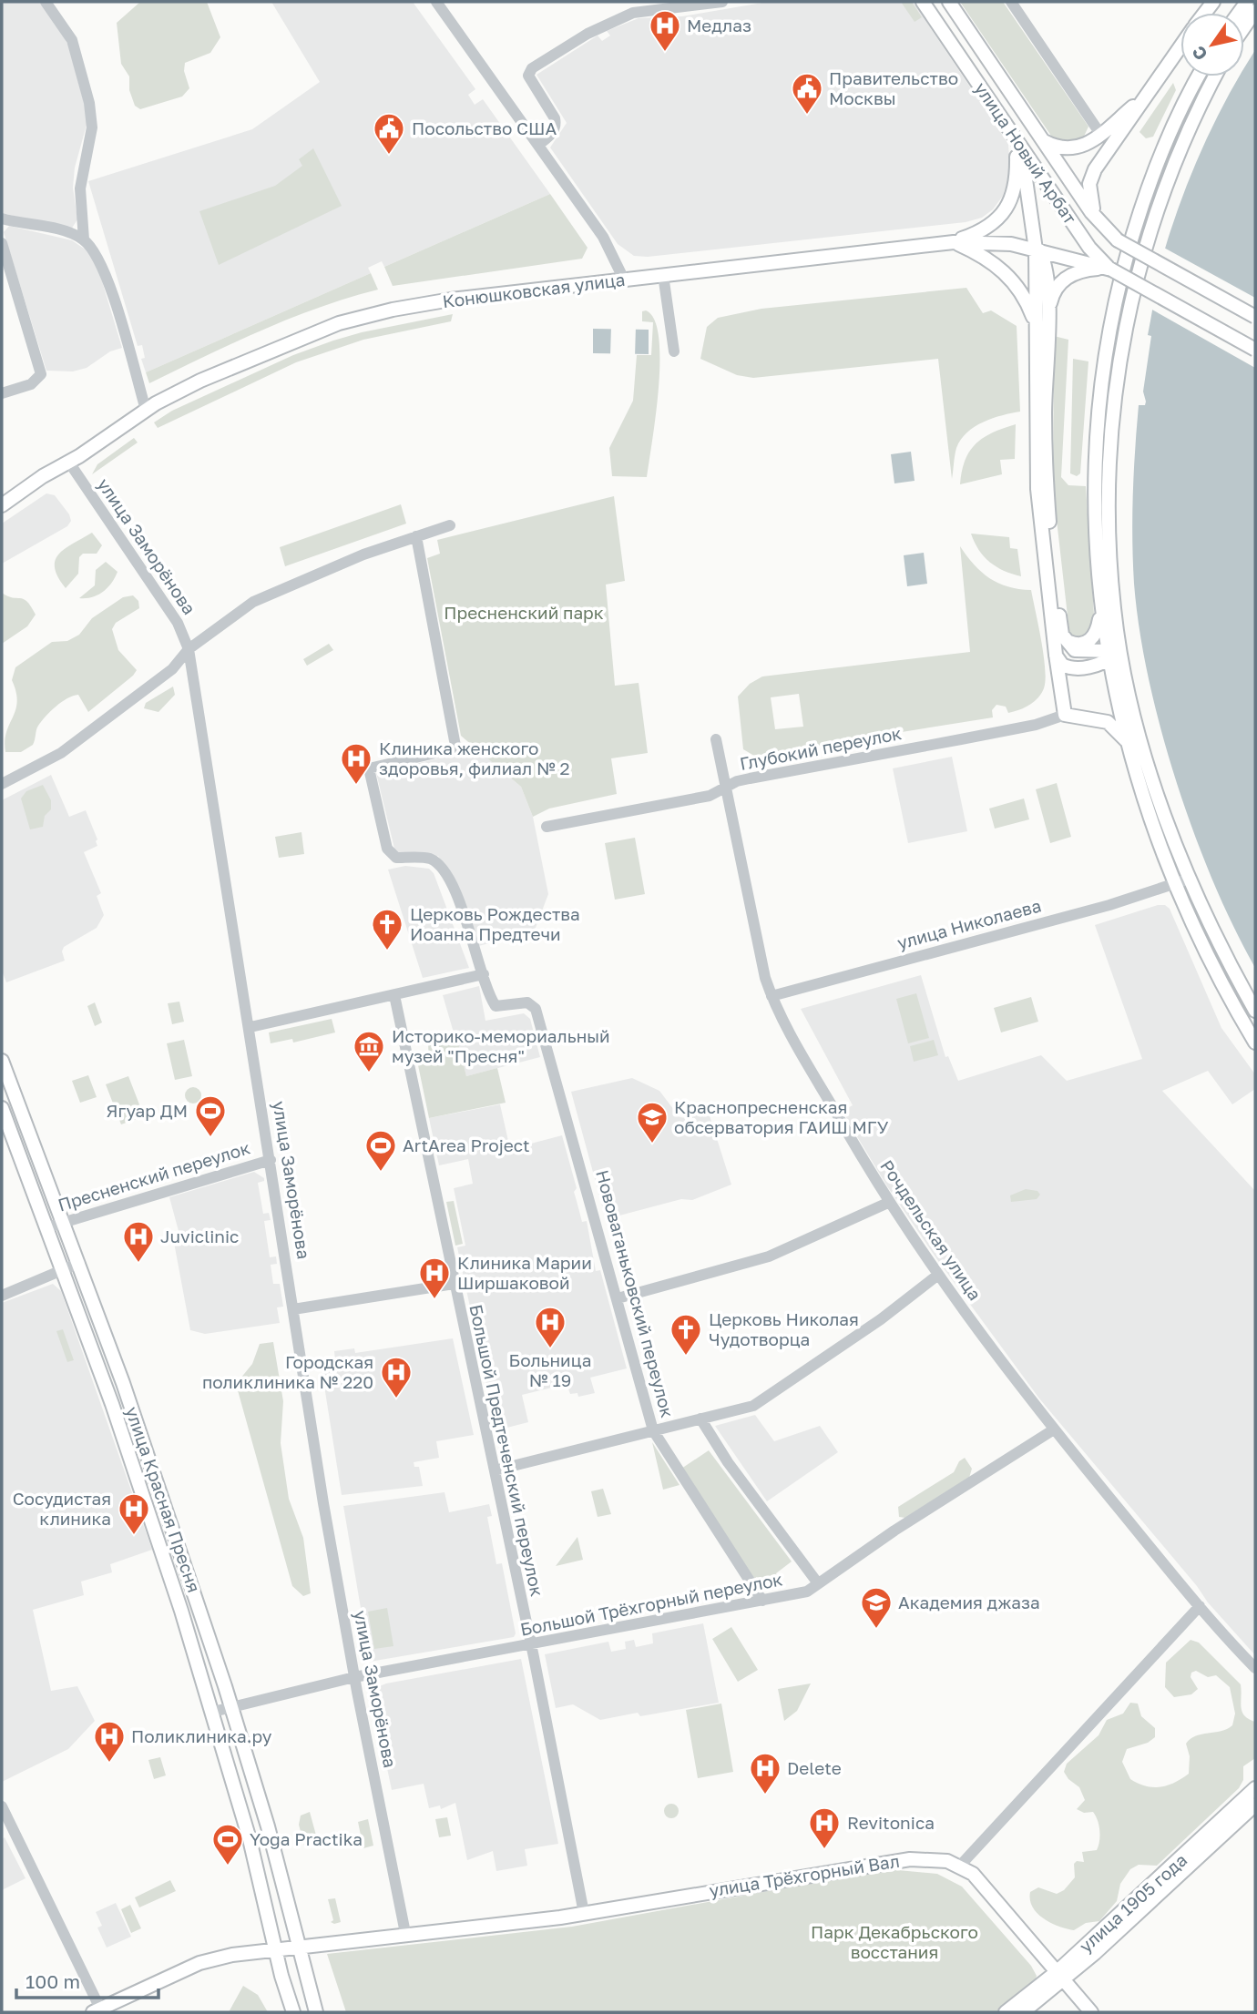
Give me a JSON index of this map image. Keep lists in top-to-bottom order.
{
  "streets": {
    "main road": [
      "улица Новый Арбат",
      "Конюшковская улица",
      "улица Красная Пресня",
      "улица Трёхгорный Вал",
      "улица 1905 года"
    ],
    "street": [
      "улица Заморёнова",
      "Глубокий переулок",
      "улица Николаева",
      "Пресненский переулок",
      "Рочдельская улица",
      "Нововаганьковский переулок",
      "Большой Предтеченский переулок",
      "Большой Трёхгорный переулок"
    ]
  },
  "crossings": [
    ["улица Новый Арбат", "Конюшковская улица"],
    ["Конюшковская улица", "улица Заморёнова"],
    ["улица Заморёнова", "Пресненский переулок"],
    ["улица Заморёнова", "Большой Трёхгорный переулок"],
    ["улица Заморёнова", "улица Трёхгорный Вал"],
    ["Глубокий переулок", "Рочдельская улица"],
    ["улица Николаева", "Рочдельская улица"],
    ["Пресненский переулок", "улица Красная Пресня"],
    ["Рочдельская улица", "Большой Трёхгорный переулок"],
    ["Нововаганьковский переулок", "Большой Трёхгорный переулок"],
    ["Большой Предтеченский переулок", "Большой Трёхгорный переулок"],
    ["Большой Предтеченский переулок", "улица Трёхгорный Вал"],
    ["улица Красная Пресня", "Большой Трёхгорный переулок"],
    ["улица Красная Пресня", "улица Трёхгорный Вал"]
  ],
  "parks": ["Пресненский парк", "Парк Декабрьского восстания"],
  "places": {
    "hospital": [
      "Медлаз",
      "Клиника женского здоровья, филиал № 2",
      "Juviclinic",
      "Клиника Марии Ширшаковой",
      "Больница № 19",
      "Городская поликлиника № 220",
      "Сосудистая клиника",
      "Поликлиника.ру",
      "Delete",
      "Revitonica"
    ],
    "public building": ["Правительство Москвы", "Посольство США"],
    "church": ["Церковь Рождества Иоанна Предтечи", "Церковь Николая Чудотворца"],
    "museum": ["Историко-мемориальный музей \"Пресня\""],
    "sports": ["Ягуар ДМ", "ArtArea Project", "Yoga Practika"],
    "school or university": ["Краснопресненская обсерватория ГАИШ МГУ", "Академия джаза"]
  },
  "scale_bar": "100 m",
  "north": "bottom left"
}
